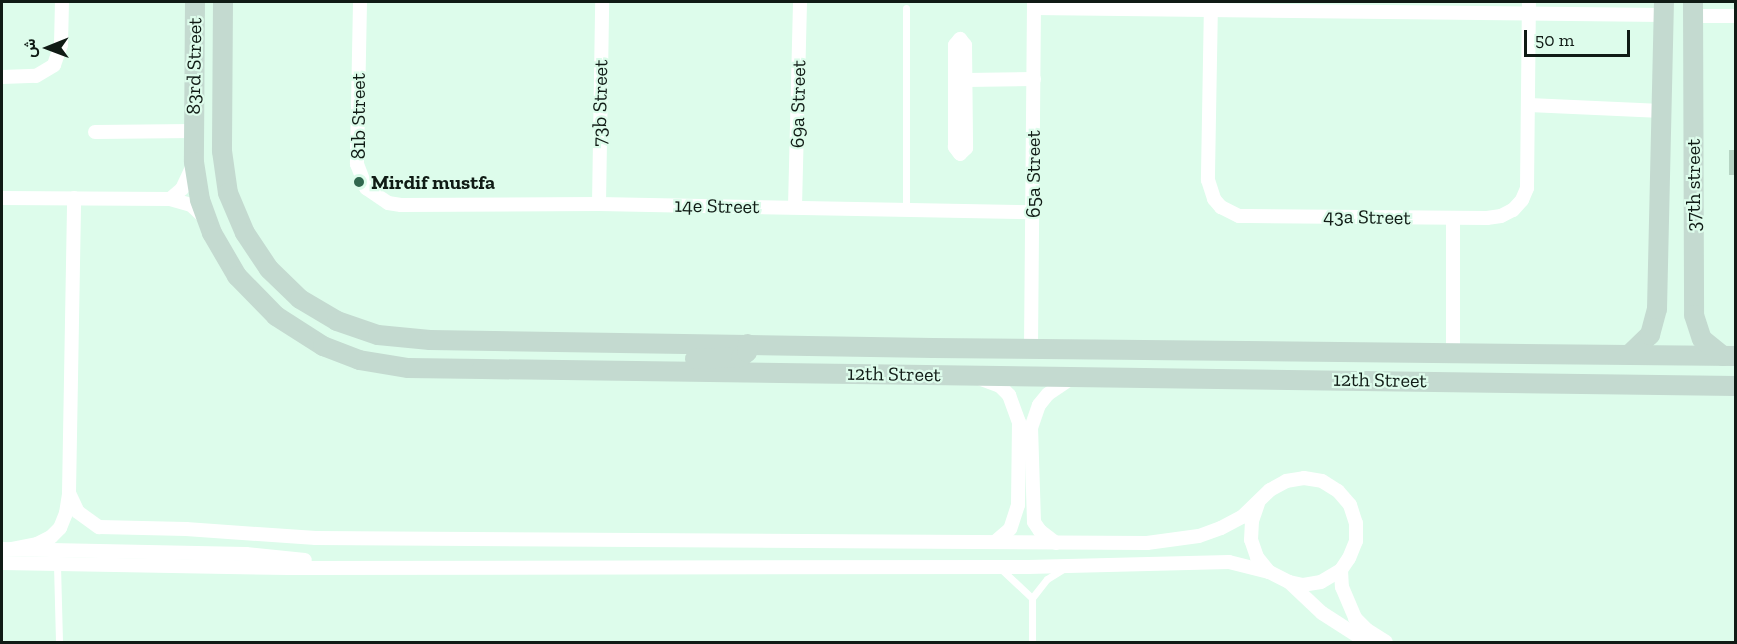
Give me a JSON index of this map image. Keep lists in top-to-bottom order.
{
  "streets": {
    "street": [
      "83rd Street",
      "73b Street",
      "69a Street",
      "81b Street",
      "65a Street",
      "37th street",
      "14e Street",
      "43a Street",
      "12th Street"
    ]
  },
  "crossings": [
    ["83rd Street", "12th Street"],
    ["73b Street", "14e Street"],
    ["69a Street", "14e Street"],
    ["81b Street", "14e Street"],
    ["65a Street", "14e Street"],
    ["65a Street", "12th Street"],
    ["37th street", "12th Street"]
  ],
  "places": ["Mirdif mustfa"],
  "scale_bar": "50 m",
  "north": "left"
}
